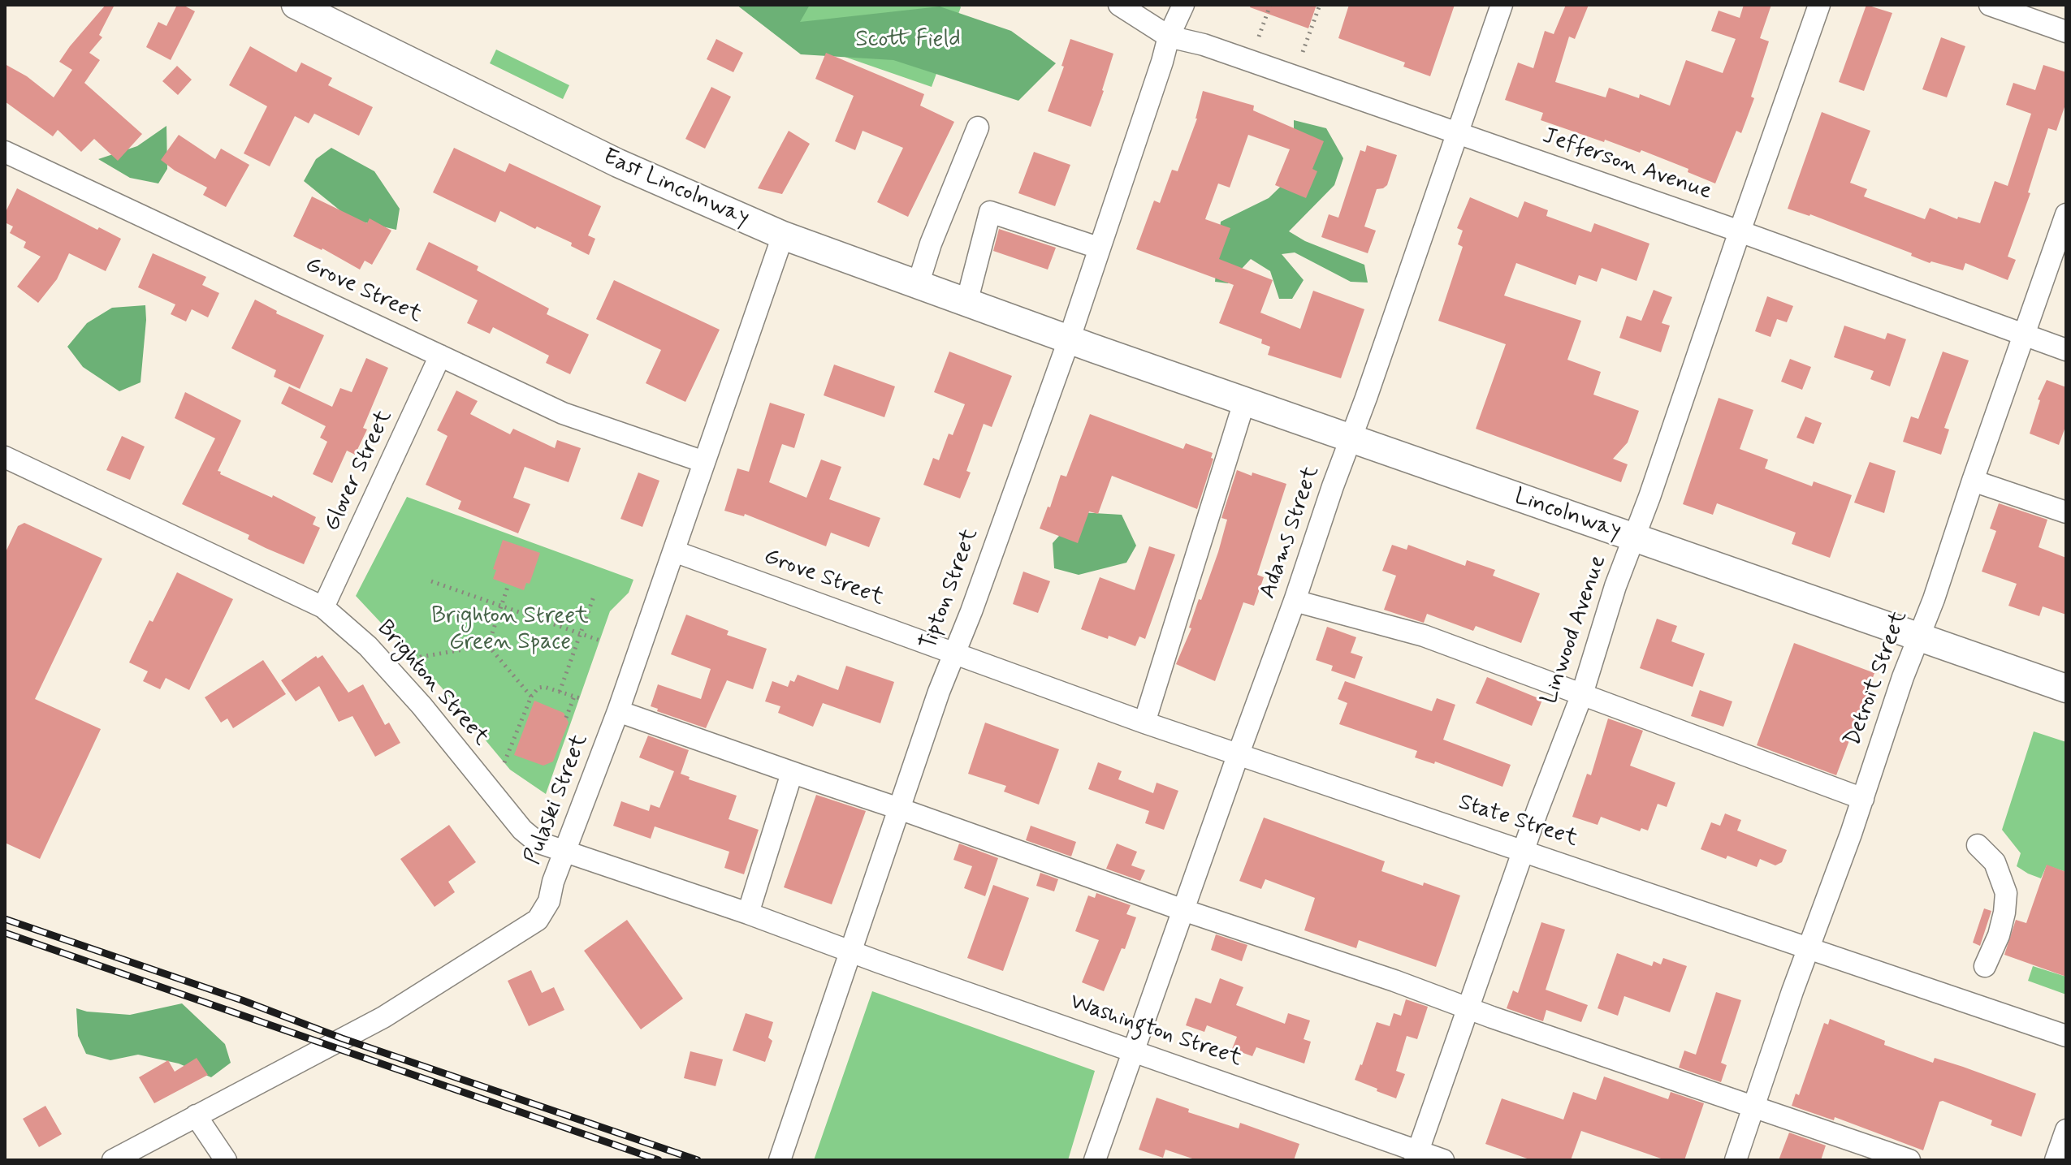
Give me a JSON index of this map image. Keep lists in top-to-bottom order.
{
  "streets": {
    "main road": ["East Lincolnway", "Lincolnway"],
    "street": [
      "Jefferson Avenue",
      "Grove Street",
      "Glover Street",
      "Adams Street",
      "Tipton Street",
      "Linwood Avenue",
      "Detroit Street",
      "Brighton Street",
      "Pulaski Street",
      "State Street",
      "Washington Street"
    ]
  },
  "crossings": [
    ["Jefferson Avenue", "Adams Street"],
    ["Jefferson Avenue", "Tipton Street"],
    ["Jefferson Avenue", "Linwood Avenue"],
    ["Jefferson Avenue", "Detroit Street"],
    ["East Lincolnway", "Lincolnway"],
    ["East Lincolnway", "Tipton Street"],
    ["East Lincolnway", "Pulaski Street"],
    ["Grove Street", "Glover Street"],
    ["Grove Street", "Tipton Street"],
    ["Grove Street", "Pulaski Street"],
    ["Grove Street", "State Street"],
    ["Glover Street", "Brighton Street"],
    ["Lincolnway", "Adams Street"],
    ["Lincolnway", "Tipton Street"],
    ["Lincolnway", "Linwood Avenue"],
    ["Lincolnway", "Detroit Street"],
    ["Adams Street", "State Street"],
    ["Adams Street", "Washington Street"],
    ["Tipton Street", "Brighton Street"],
    ["Tipton Street", "State Street"],
    ["Tipton Street", "Washington Street"],
    ["Linwood Avenue", "State Street"],
    ["Linwood Avenue", "Washington Street"],
    ["Detroit Street", "State Street"],
    ["Brighton Street", "Pulaski Street"],
    ["Brighton Street", "Washington Street"]
  ],
  "parks": ["Scott Field", "Brighton Street Green Space"]
}
